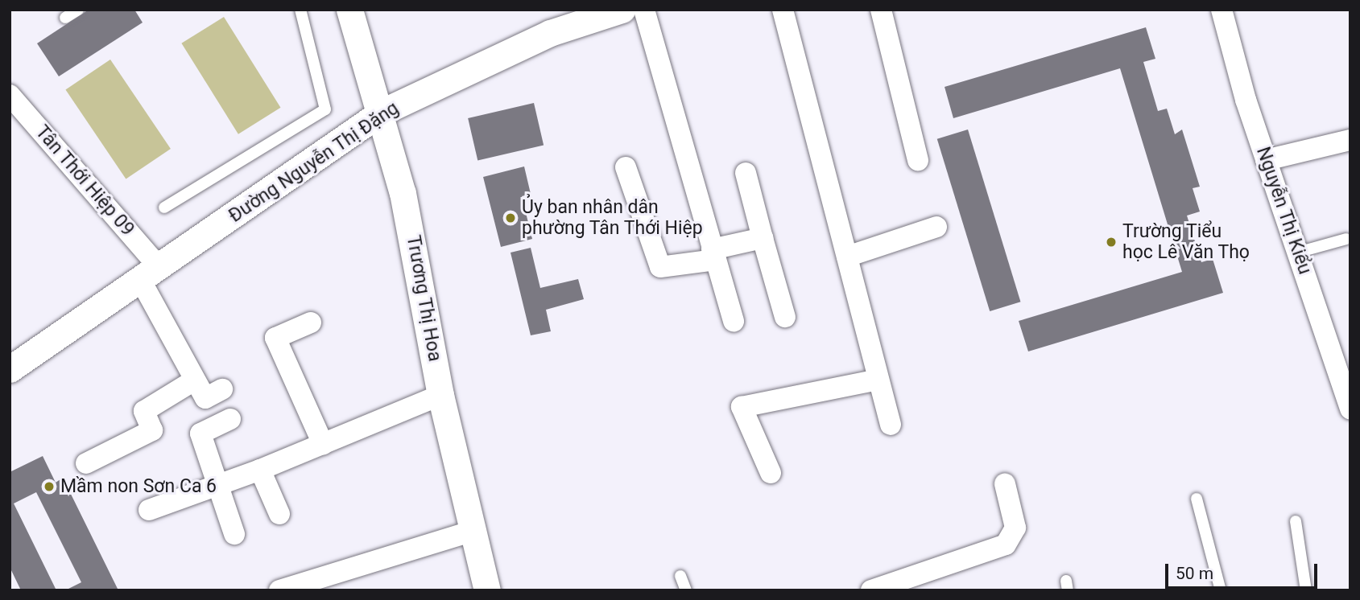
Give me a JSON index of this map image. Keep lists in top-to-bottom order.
{
  "streets": {
    "street": [
      "Đường Nguyễn Thị Đặng",
      "Tân Thới Hiệp 09",
      "Nguyễn Thị Kiểu",
      "Trương Thị Hoa"
    ]
  },
  "crossings": [
    ["Đường Nguyễn Thị Đặng", "Tân Thới Hiệp 09"],
    ["Đường Nguyễn Thị Đặng", "Trương Thị Hoa"]
  ],
  "places": ["Ủy ban nhân dân phường Tân Thới Hiệp", "Trường Tiểu học Lê Văn Thọ", "Mầm non Sơn Ca 6"],
  "scale_bar": "50 m"
}
